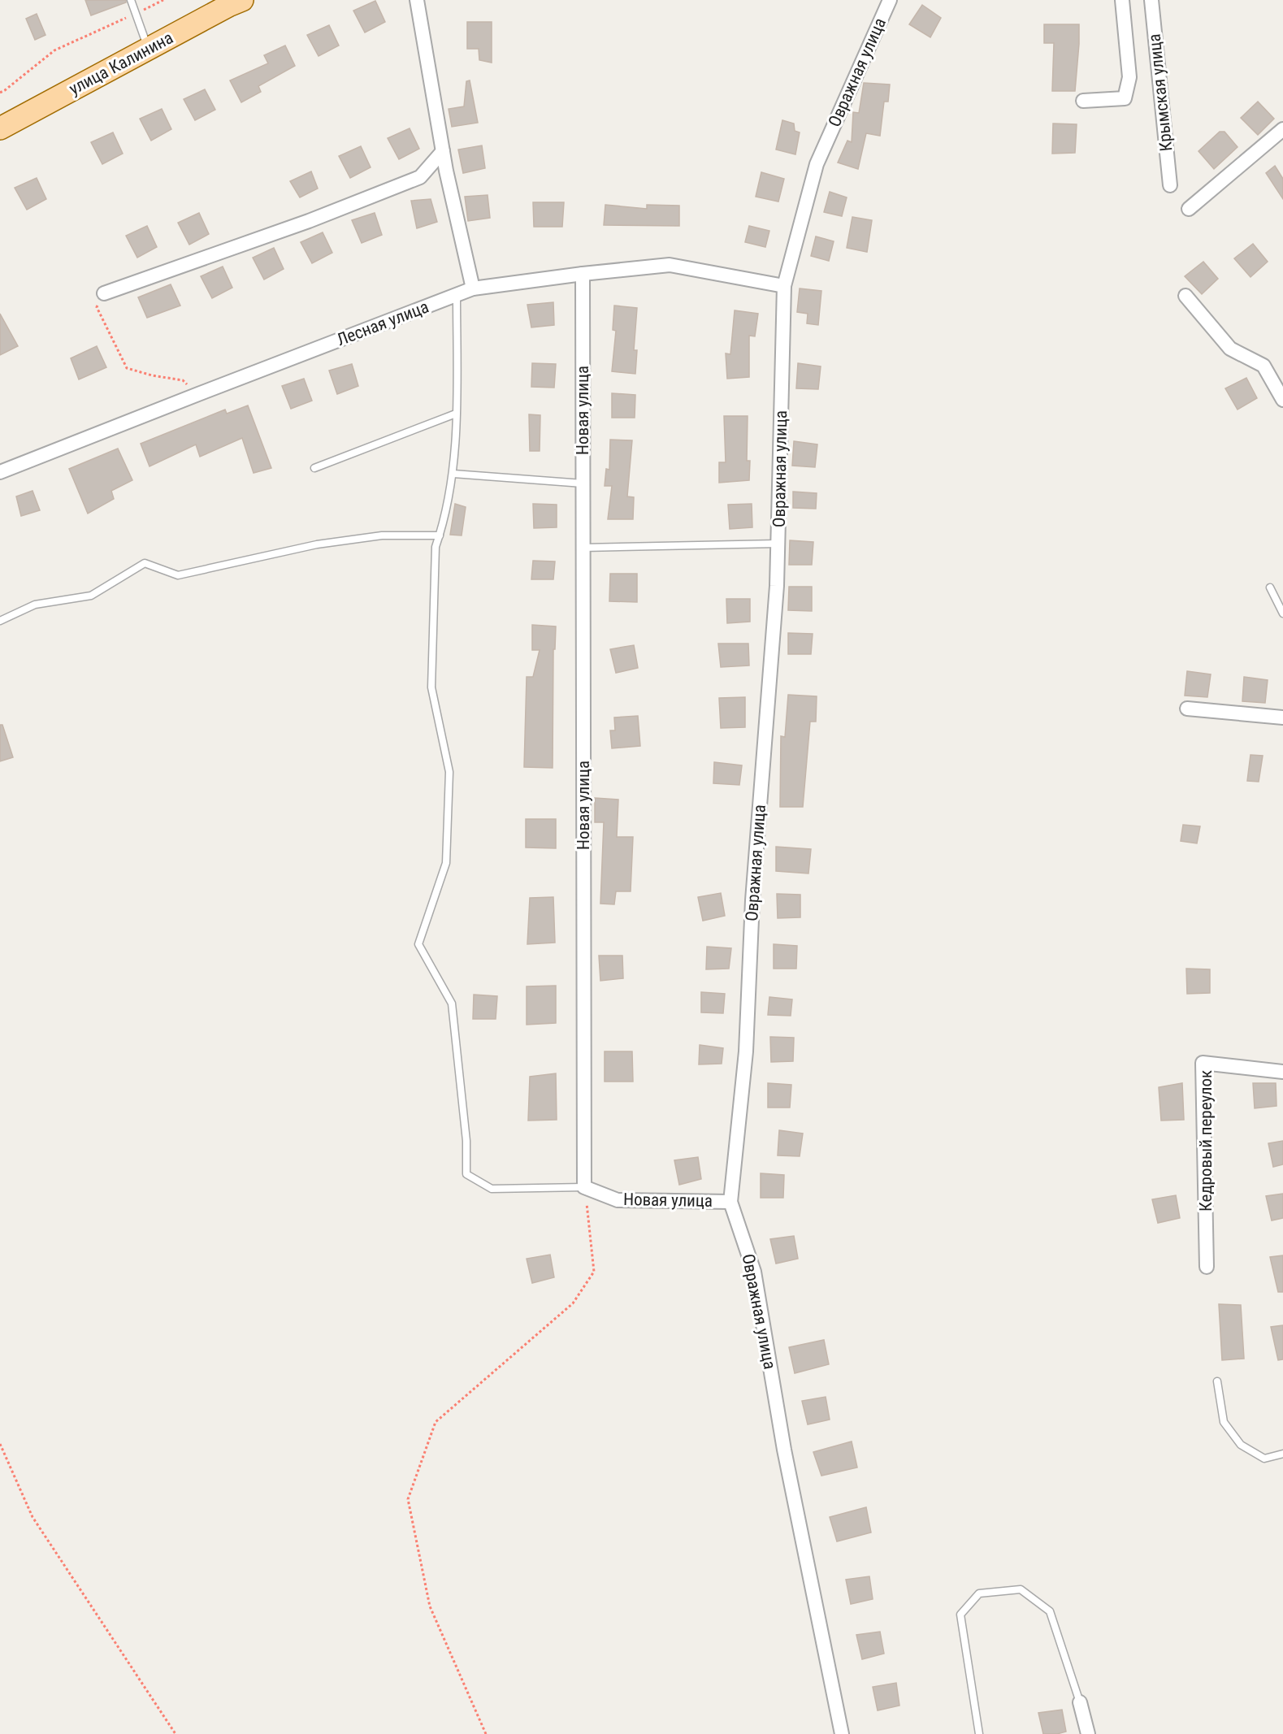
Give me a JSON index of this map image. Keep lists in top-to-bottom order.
{
  "streets": {
    "main road": ["улица Калинина"],
    "street": [
      "Овражная улица",
      "Крымская улица",
      "Лесная улица",
      "Новая улица",
      "Кедровый переулок"
    ]
  },
  "crossings": [
    ["Овражная улица", "Лесная улица"],
    ["Овражная улица", "Новая улица"],
    ["Лесная улица", "Новая улица"]
  ]
}
